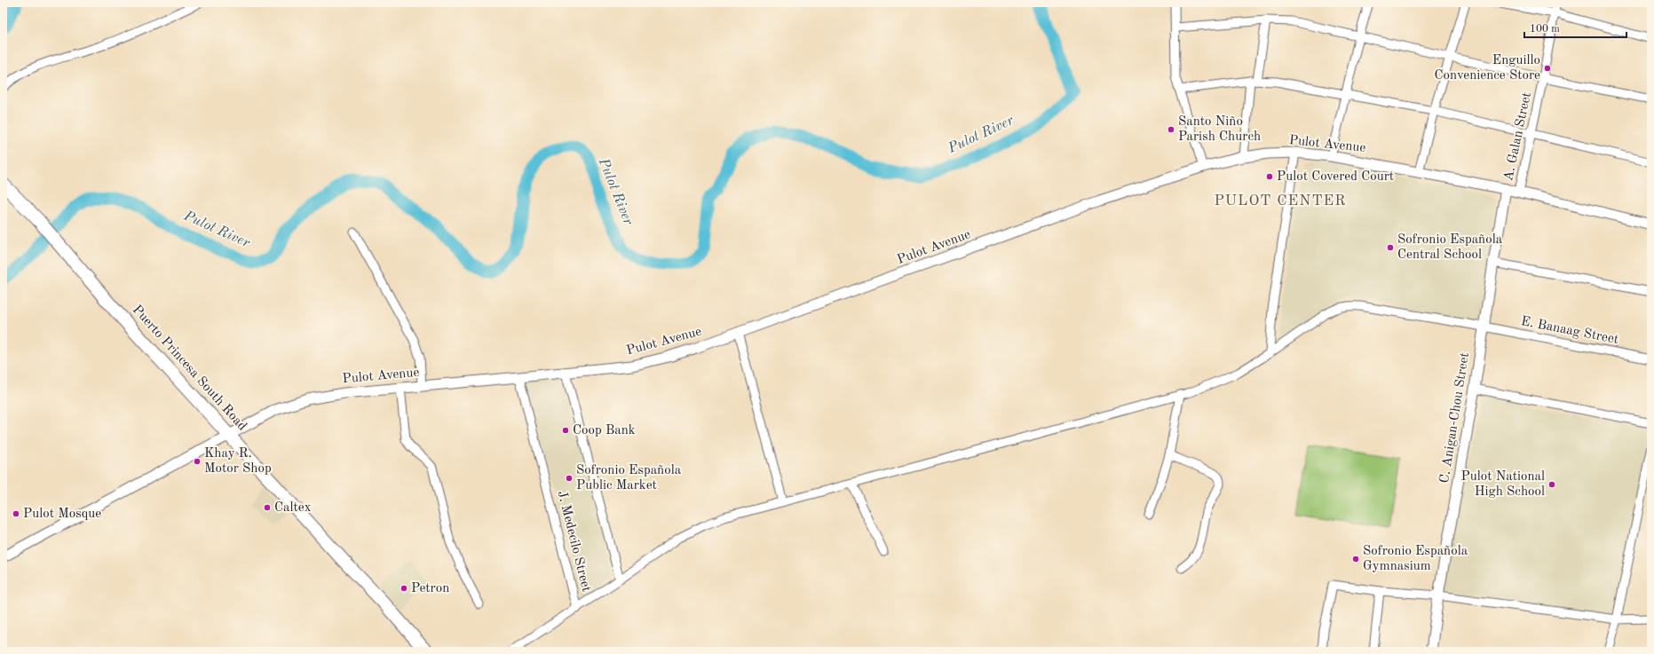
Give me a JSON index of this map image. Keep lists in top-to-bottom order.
{
  "streets": {
    "main road": ["Puerto Princesa South Road"],
    "street": [
      "A. Galan Street",
      "Pulot Avenue",
      "E. Banaag Street",
      "C. Anigan-Chou Street",
      "J. Medecilo Street"
    ]
  },
  "crossings": [
    ["A. Galan Street", "Pulot Avenue"],
    ["Pulot Avenue", "Puerto Princesa South Road"],
    ["Pulot Avenue", "C. Anigan-Chou Street"],
    ["Pulot Avenue", "J. Medecilo Street"],
    ["E. Banaag Street", "C. Anigan-Chou Street"],
    ["E. Banaag Street", "J. Medecilo Street"]
  ],
  "districts": ["PULOT CENTER"],
  "water": ["Pulot River"],
  "places": [
    "Enguillo Convenience Store",
    "Santo Niño Parish Church",
    "Pulot Covered Court",
    "Sofronio Española Central School",
    "Coop Bank",
    "Khay R. Motor Shop",
    "Sofronio Española Public Market",
    "Pulot National High School",
    "Caltex",
    "Pulot Mosque",
    "Sofronio Española Gymnasium",
    "Petron"
  ],
  "scale_bar": "100 m"
}
